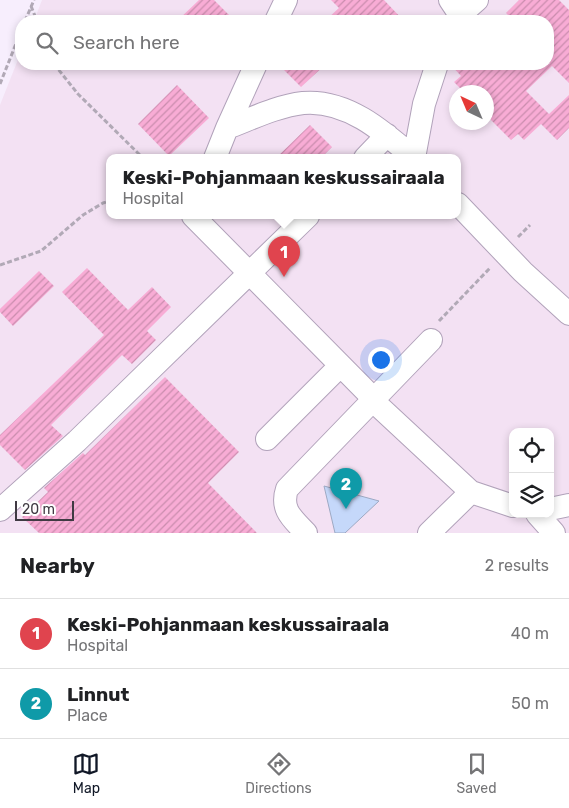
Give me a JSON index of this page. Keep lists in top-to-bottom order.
{
  "scale_bar": "20 m",
  "north": "top left",
  "page": {
    "search": "Search here",
    "popup": ["Keski-Pohjanmaan keskussairaala", "Hospital"],
    "pins": ["1", "2"],
    "scale": "20 m",
    "heading": ["Nearby", "2 results"],
    "list": [
      {
        "mark": "1",
        "name": "Keski-Pohjanmaan keskussairaala",
        "note": "Hospital",
        "value": "40 m"
      },
      {
        "mark": "2",
        "name": "Linnut",
        "note": "Place",
        "value": "50 m"
      }
    ],
    "nav": ["Map", "Directions", "Saved"]
  }
}
